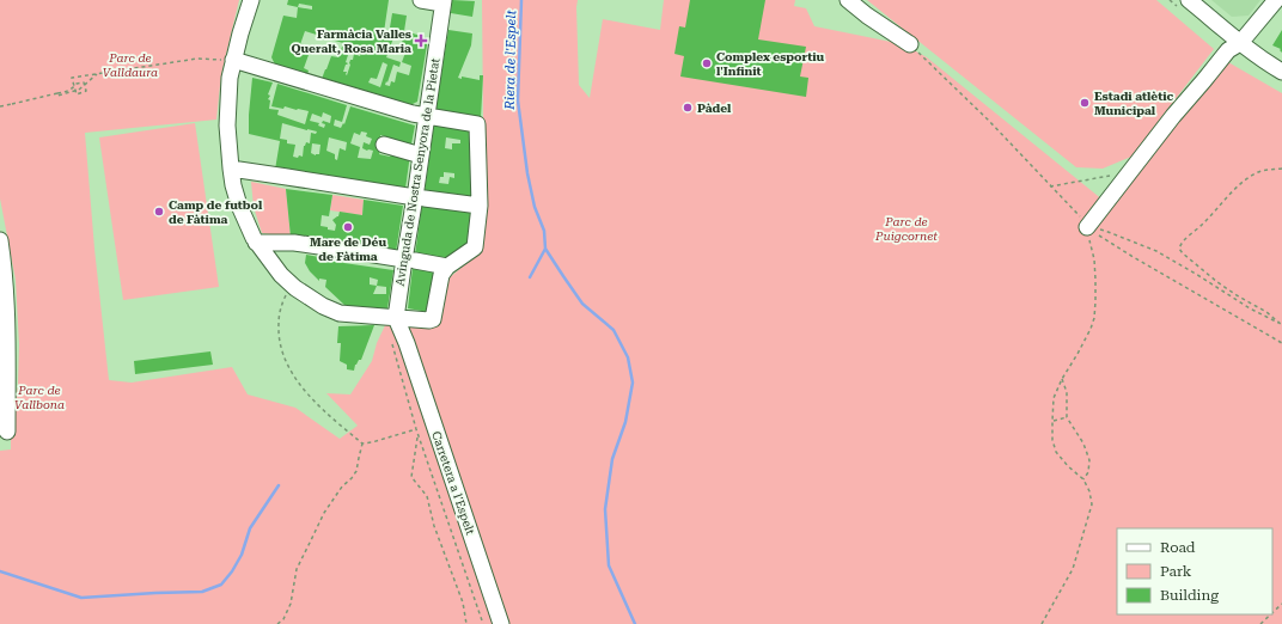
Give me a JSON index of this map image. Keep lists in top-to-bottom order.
{
  "streets": {
    "street": ["Avinguda de Nostra Senyora de la Pietat", "Carretera a l'Espelt"]
  },
  "water": ["Riera de l'Espelt"],
  "parks": ["Parc de Valldaura", "Parc de Puigcornet", "Parc de Vallbona"],
  "places": {
    "health": ["Farmàcia Valles Queralt, Rosa Maria"],
    "other": [
      "Complex esportiu l'Infinit",
      "Estadi atlètic Municipal",
      "Pàdel",
      "Camp de futbol de Fàtima",
      "Mare de Déu de Fàtima"
    ]
  },
  "legend": ["Road", "Park", "Building"]
}
